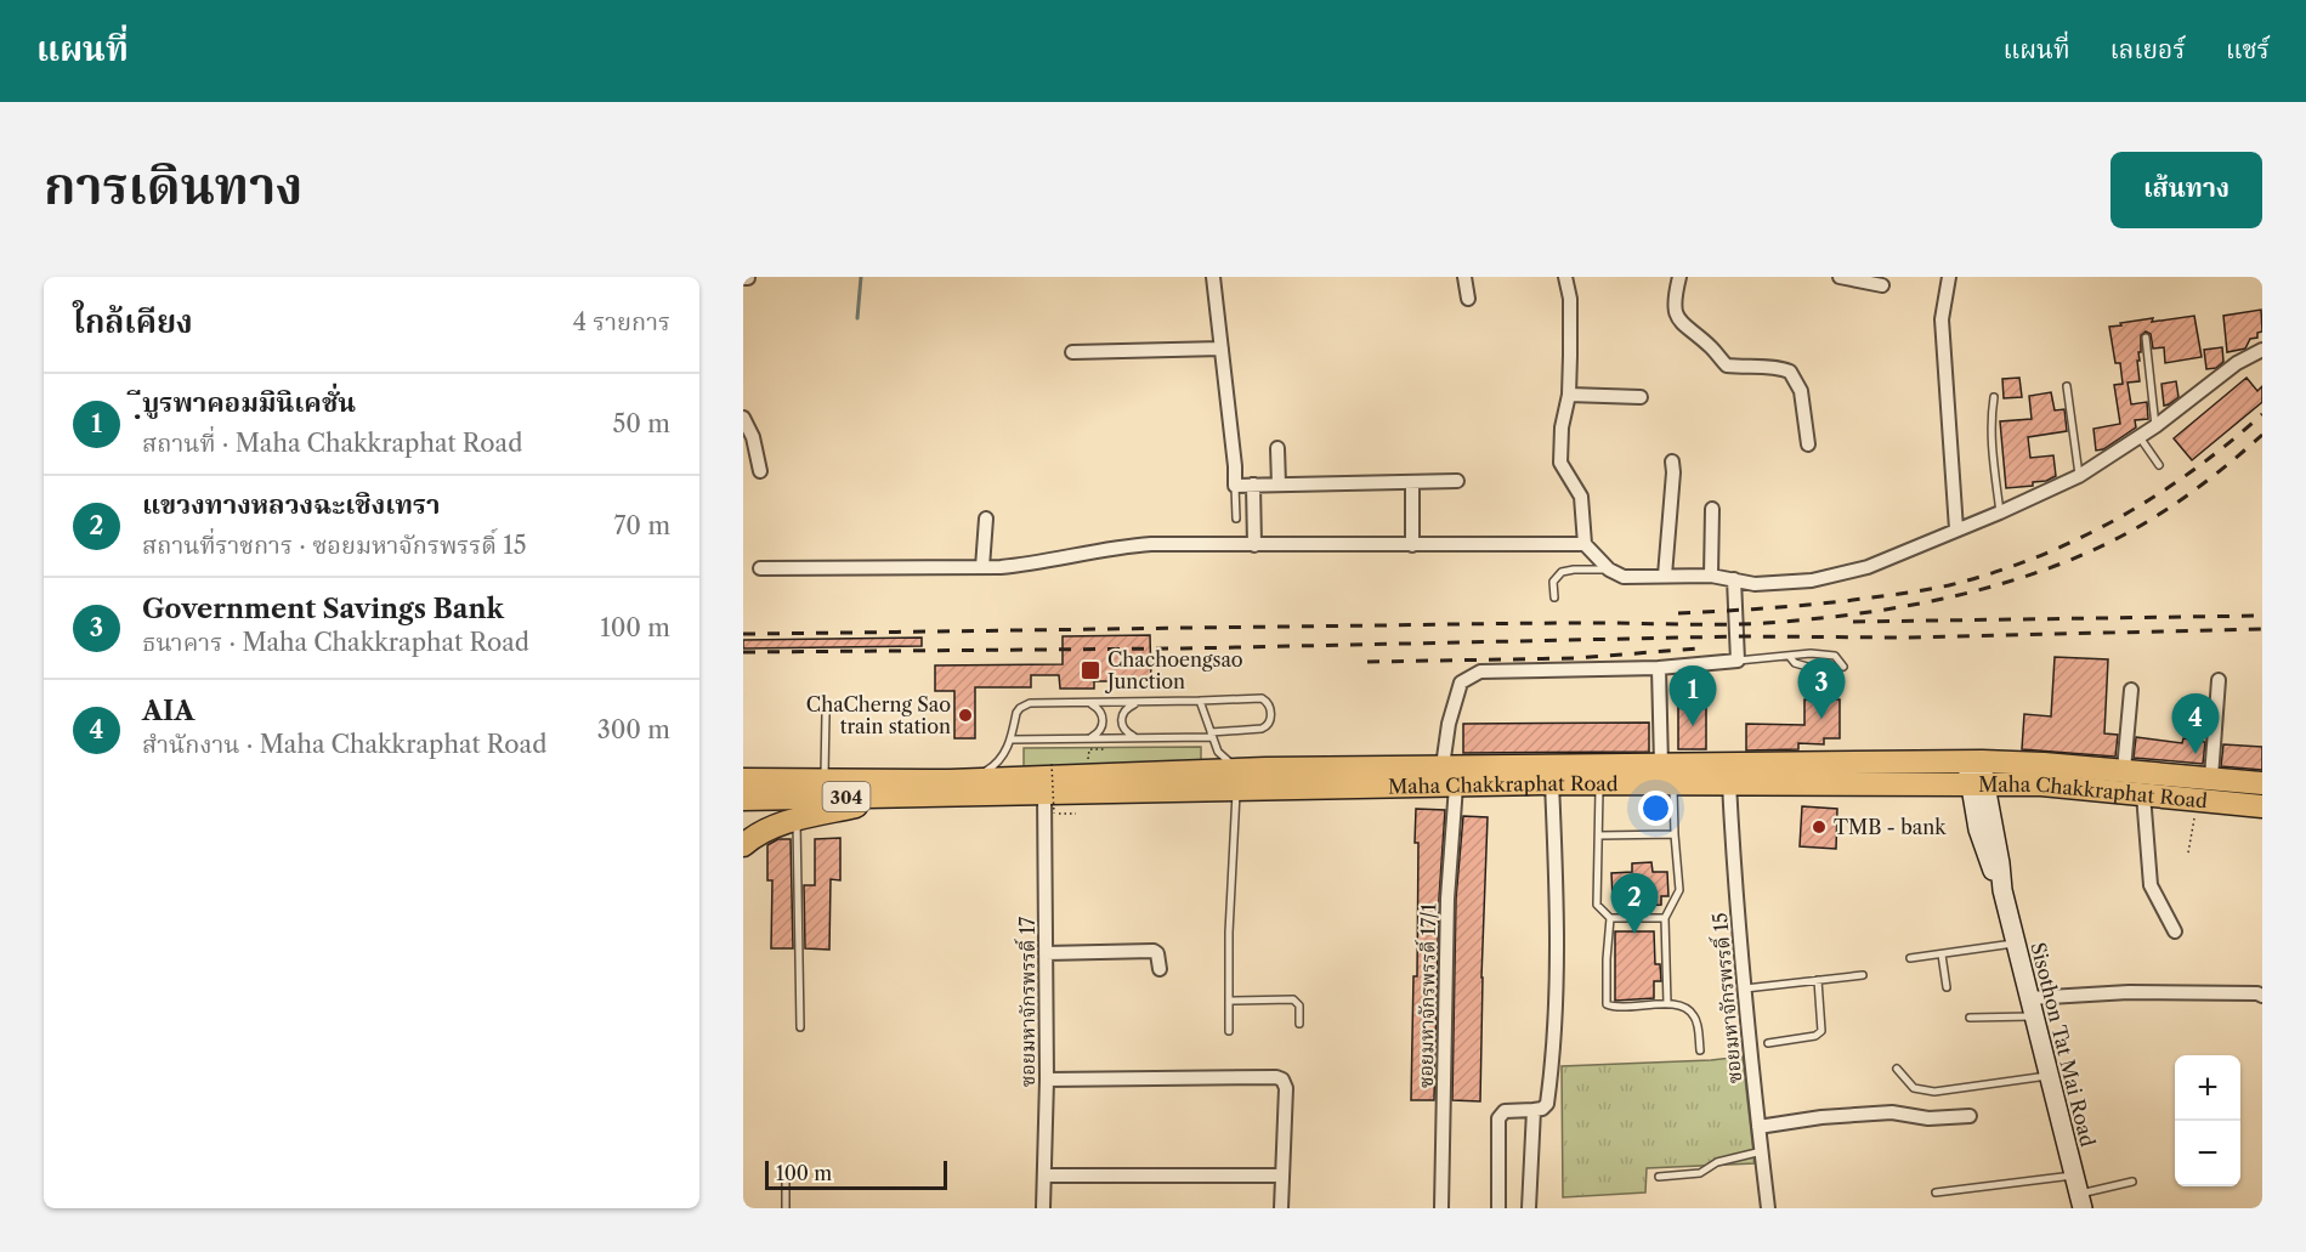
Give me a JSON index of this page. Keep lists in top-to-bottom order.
{
  "streets": {
    "main road": ["Maha Chakkraphat Road", "304"],
    "street": [
      "ซอยมหาจักรพรรดิ์ 17/1",
      "ซอยมหาจักรพรรดิ์ 15",
      "ซอยมหาจักรพรรดิ์ 17",
      "Sisothon Tat Mai Road"
    ]
  },
  "crossings": [
    ["Maha Chakkraphat Road", "ซอยมหาจักรพรรดิ์ 17/1"],
    ["Maha Chakkraphat Road", "ซอยมหาจักรพรรดิ์ 15"],
    ["Maha Chakkraphat Road", "ซอยมหาจักรพรรดิ์ 17"],
    ["Maha Chakkraphat Road", "Sisothon Tat Mai Road"]
  ],
  "places": {
    "transit": ["Chachoengsao Junction"],
    "other": ["ChaCherng Sao train station", "TMB - bank"]
  },
  "scale_bar": "100 m",
  "page": {
    "header": "แผนที่",
    "nav": ["แผนที่", "เลเยอร์", "แชร์"],
    "title": "การเดินทาง",
    "buttons": "เส้นทาง",
    "heading": ["ใกล้เคียง", "4 รายการ"],
    "list": [
      {
        "mark": "1",
        "name": "ฺีบูรพาคอมมินิเคชั่น",
        "note": "สถานที่ · Maha Chakkraphat Road",
        "value": "50 m"
      },
      {
        "mark": "2",
        "name": "แขวงทางหลวงฉะเชิงเทรา",
        "note": "สถานที่ราชการ · ซอยมหาจักรพรรดิ์ 15",
        "value": "70 m"
      },
      {
        "mark": "3",
        "name": "Government Savings Bank",
        "note": "ธนาคาร · Maha Chakkraphat Road",
        "value": "100 m"
      },
      {
        "mark": "4",
        "name": "AIA",
        "note": "สำนักงาน · Maha Chakkraphat Road",
        "value": "300 m"
      }
    ],
    "pins": [
      "3",
      "1",
      "4",
      "2"
    ],
    "map_buttons": ["+", "−"],
    "scale": "100 m"
  }
}
